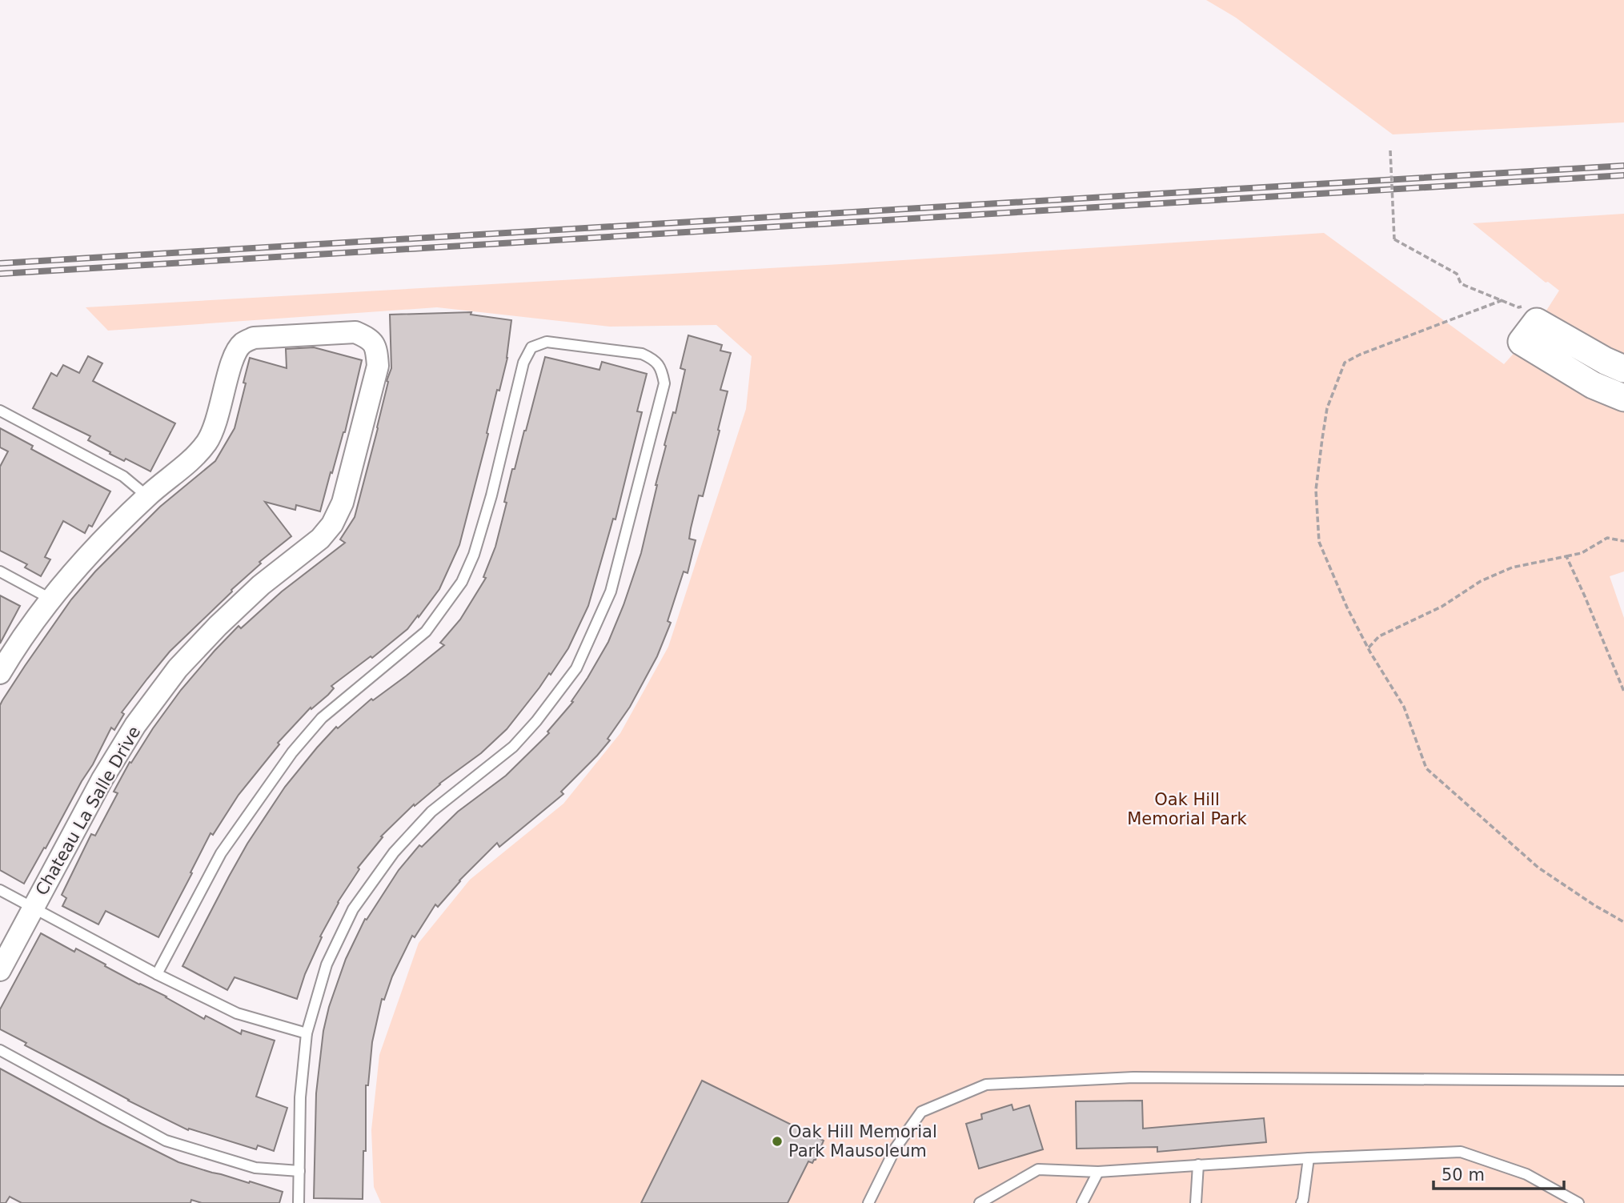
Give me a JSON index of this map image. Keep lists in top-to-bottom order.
{
  "streets": {
    "street": ["Chateau La Salle Drive"]
  },
  "parks": ["Oak Hill Memorial Park"],
  "places": ["Oak Hill Memorial Park Mausoleum"],
  "scale_bar": "50 m"
}
